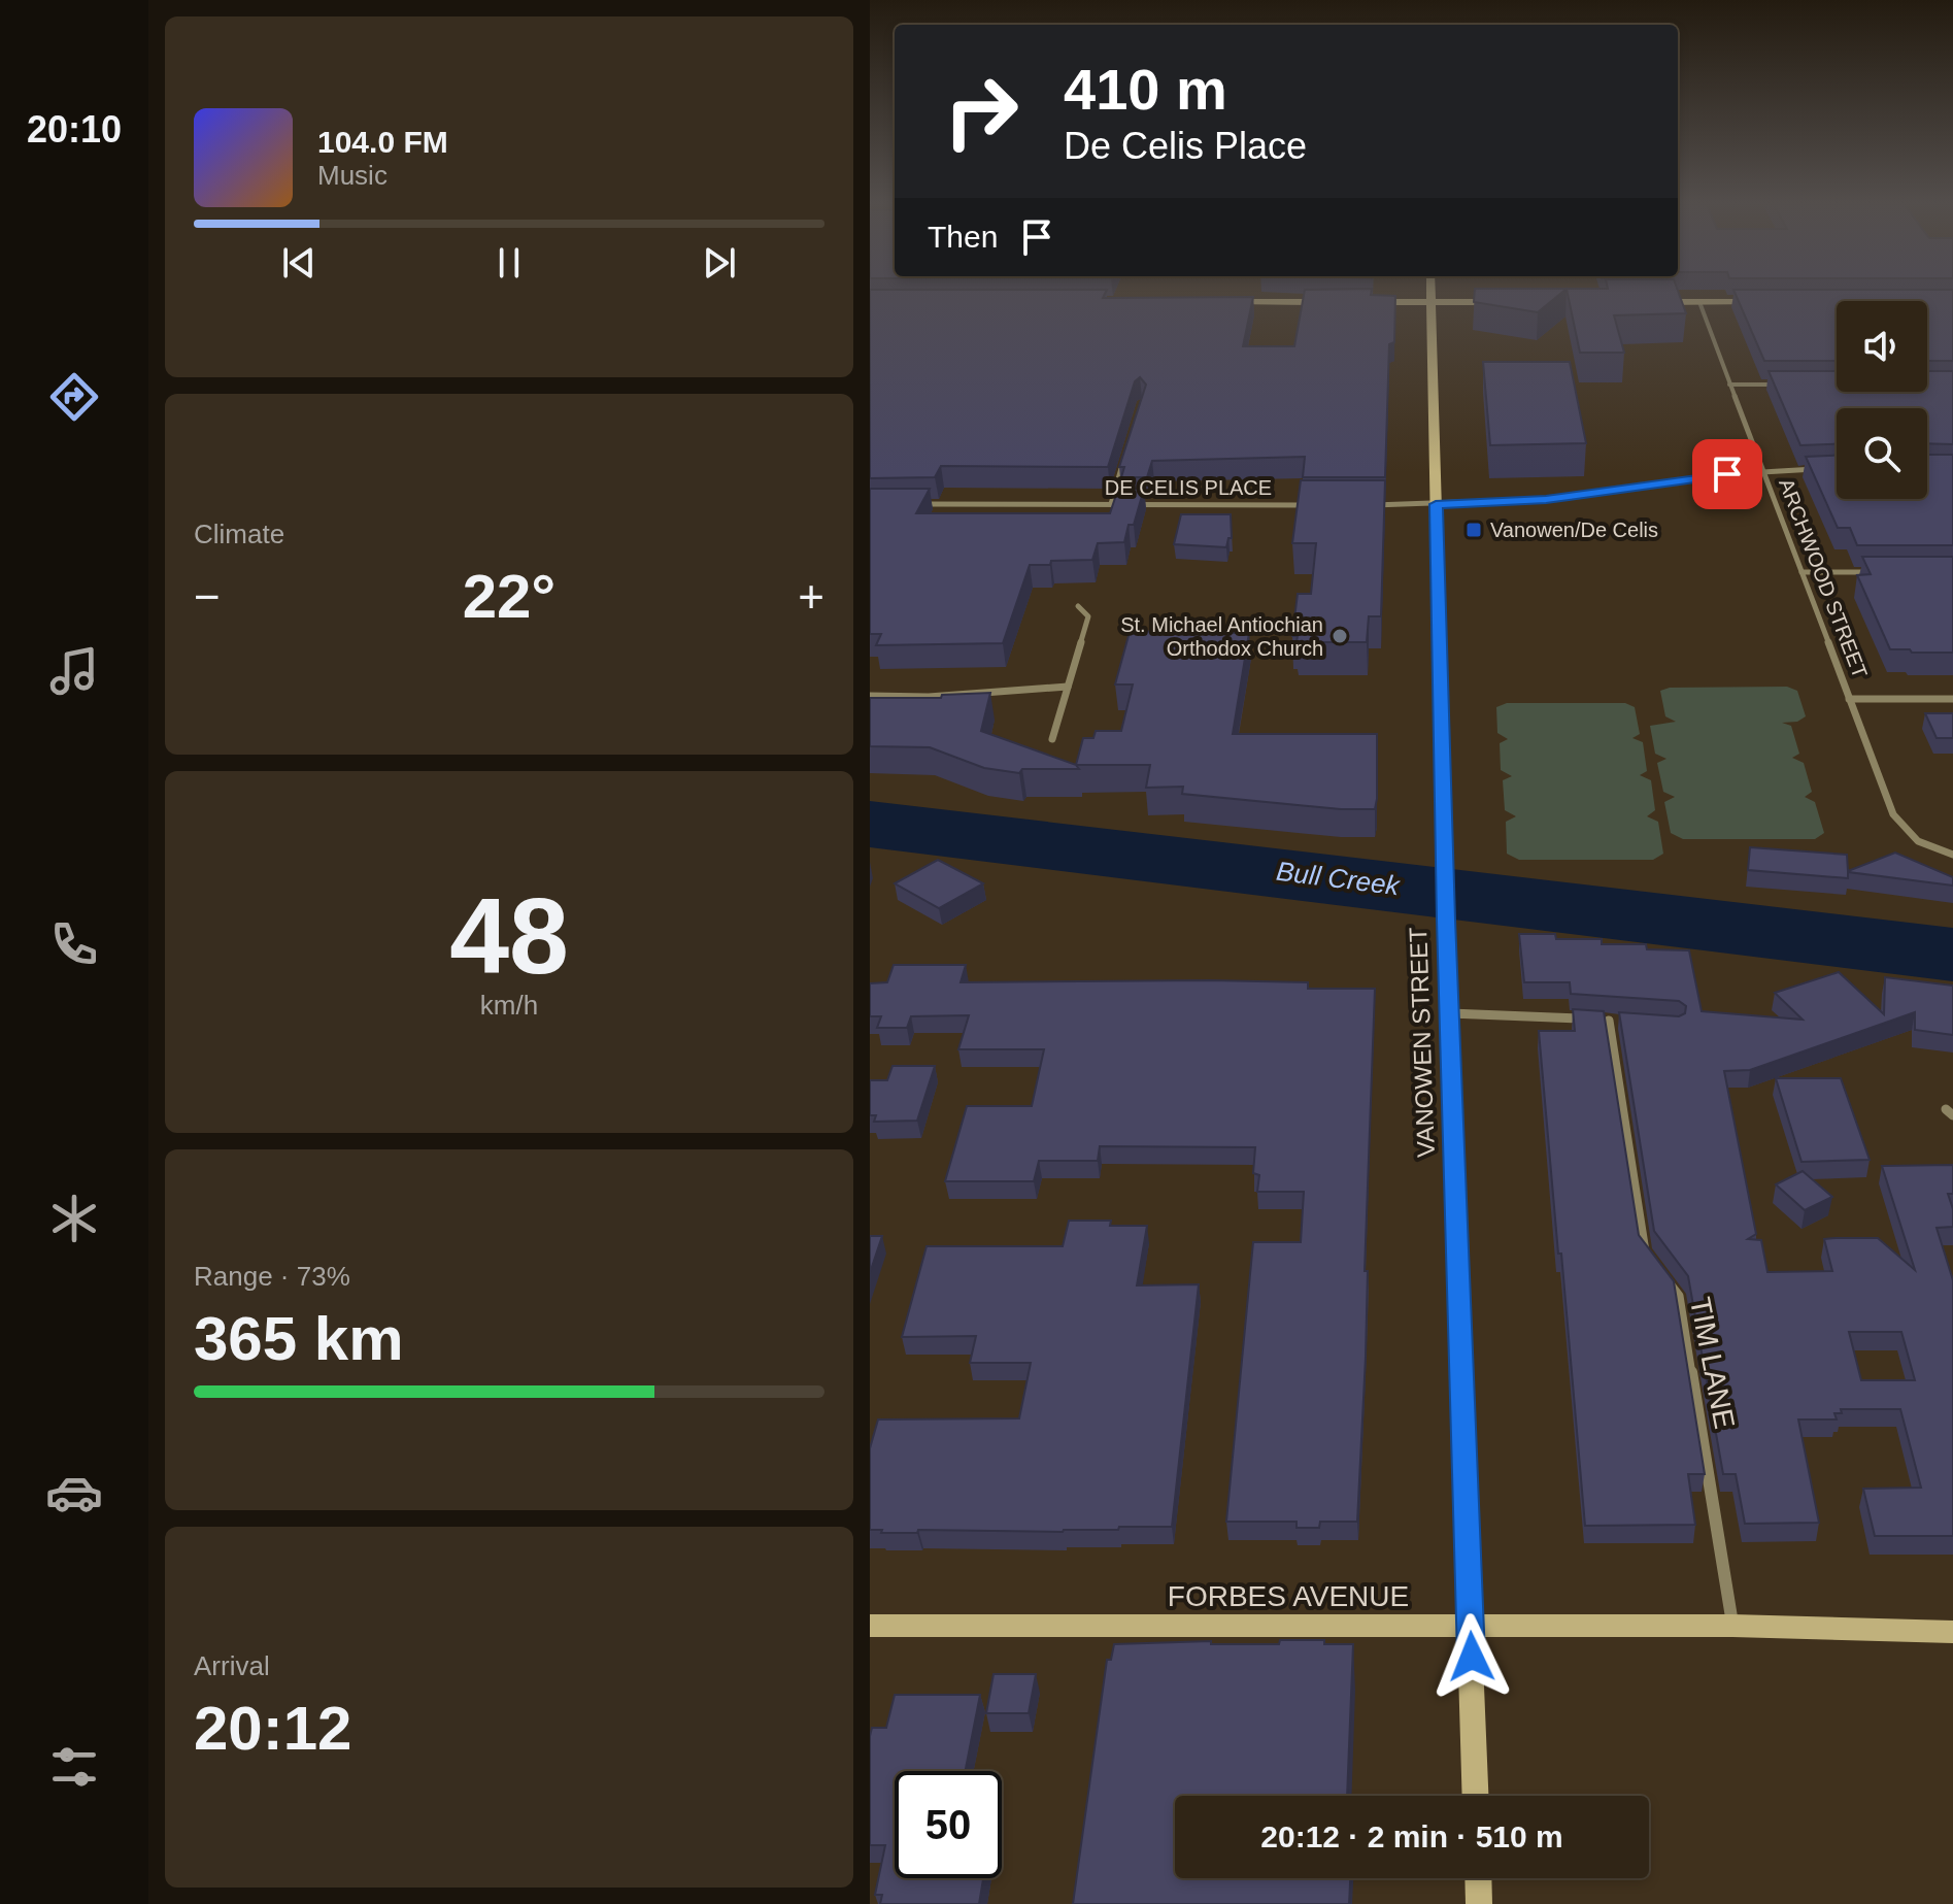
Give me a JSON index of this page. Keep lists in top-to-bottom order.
{
  "streets": {
    "main road": ["VANOWEN STREET", "FORBES AVENUE"],
    "street": ["DE CELIS PLACE", "ARCHWOOD STREET", "TIM LANE"]
  },
  "crossings": [
    ["VANOWEN STREET", "FORBES AVENUE"],
    ["TIM LANE", "FORBES AVENUE"]
  ],
  "water": ["Bull Creek"],
  "places": {
    "transit": ["Vanowen/De Celis"],
    "other": ["St. Michael Antiochian Orthodox Church"]
  },
  "page": {
    "tabs": "20:10",
    "turn": ["410 m", "De Celis Place"],
    "song": ["104.0 FM", "Music"],
    "then": "Then",
    "tile": [
      "Climate",
      ["48", "km/h"],
      ["Range · 73%", "365 km"],
      ["Arrival", "20:12"]
    ],
    "heat": ["−", "22°", "+"],
    "limit": "50",
    "trip": "20:12 · 2 min · 510 m"
  }
}
